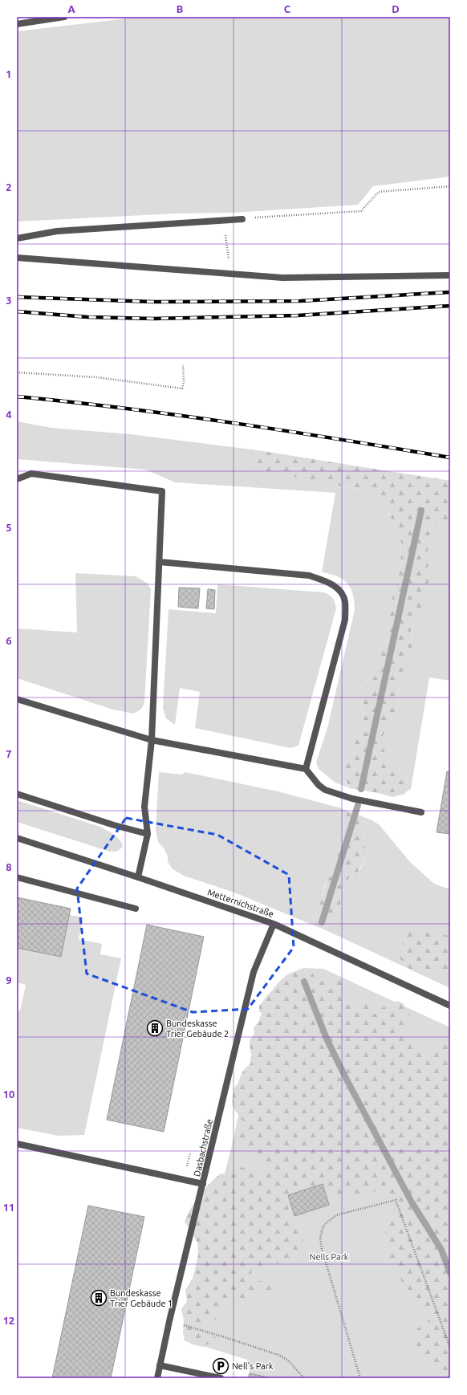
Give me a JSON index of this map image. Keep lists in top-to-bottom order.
{
  "streets": {
    "street": ["Metternichstraße", "Dasbachstraße"]
  },
  "crossings": [
    ["Metternichstraße", "Dasbachstraße"]
  ],
  "parks": ["Nells Park"],
  "places": {
    "building": ["Bundeskasse Trier Gebäude 2", "Bundeskasse Trier Gebäude 1"],
    "parking": ["Nell's Park"]
  },
  "grid": {
    "columns": [
      "A",
      "B",
      "C",
      "D"
    ],
    "rows": [
      "1",
      "2",
      "3",
      "4",
      "5",
      "6",
      "7",
      "8",
      "9",
      "10",
      "11",
      "12"
    ]
  }
}
